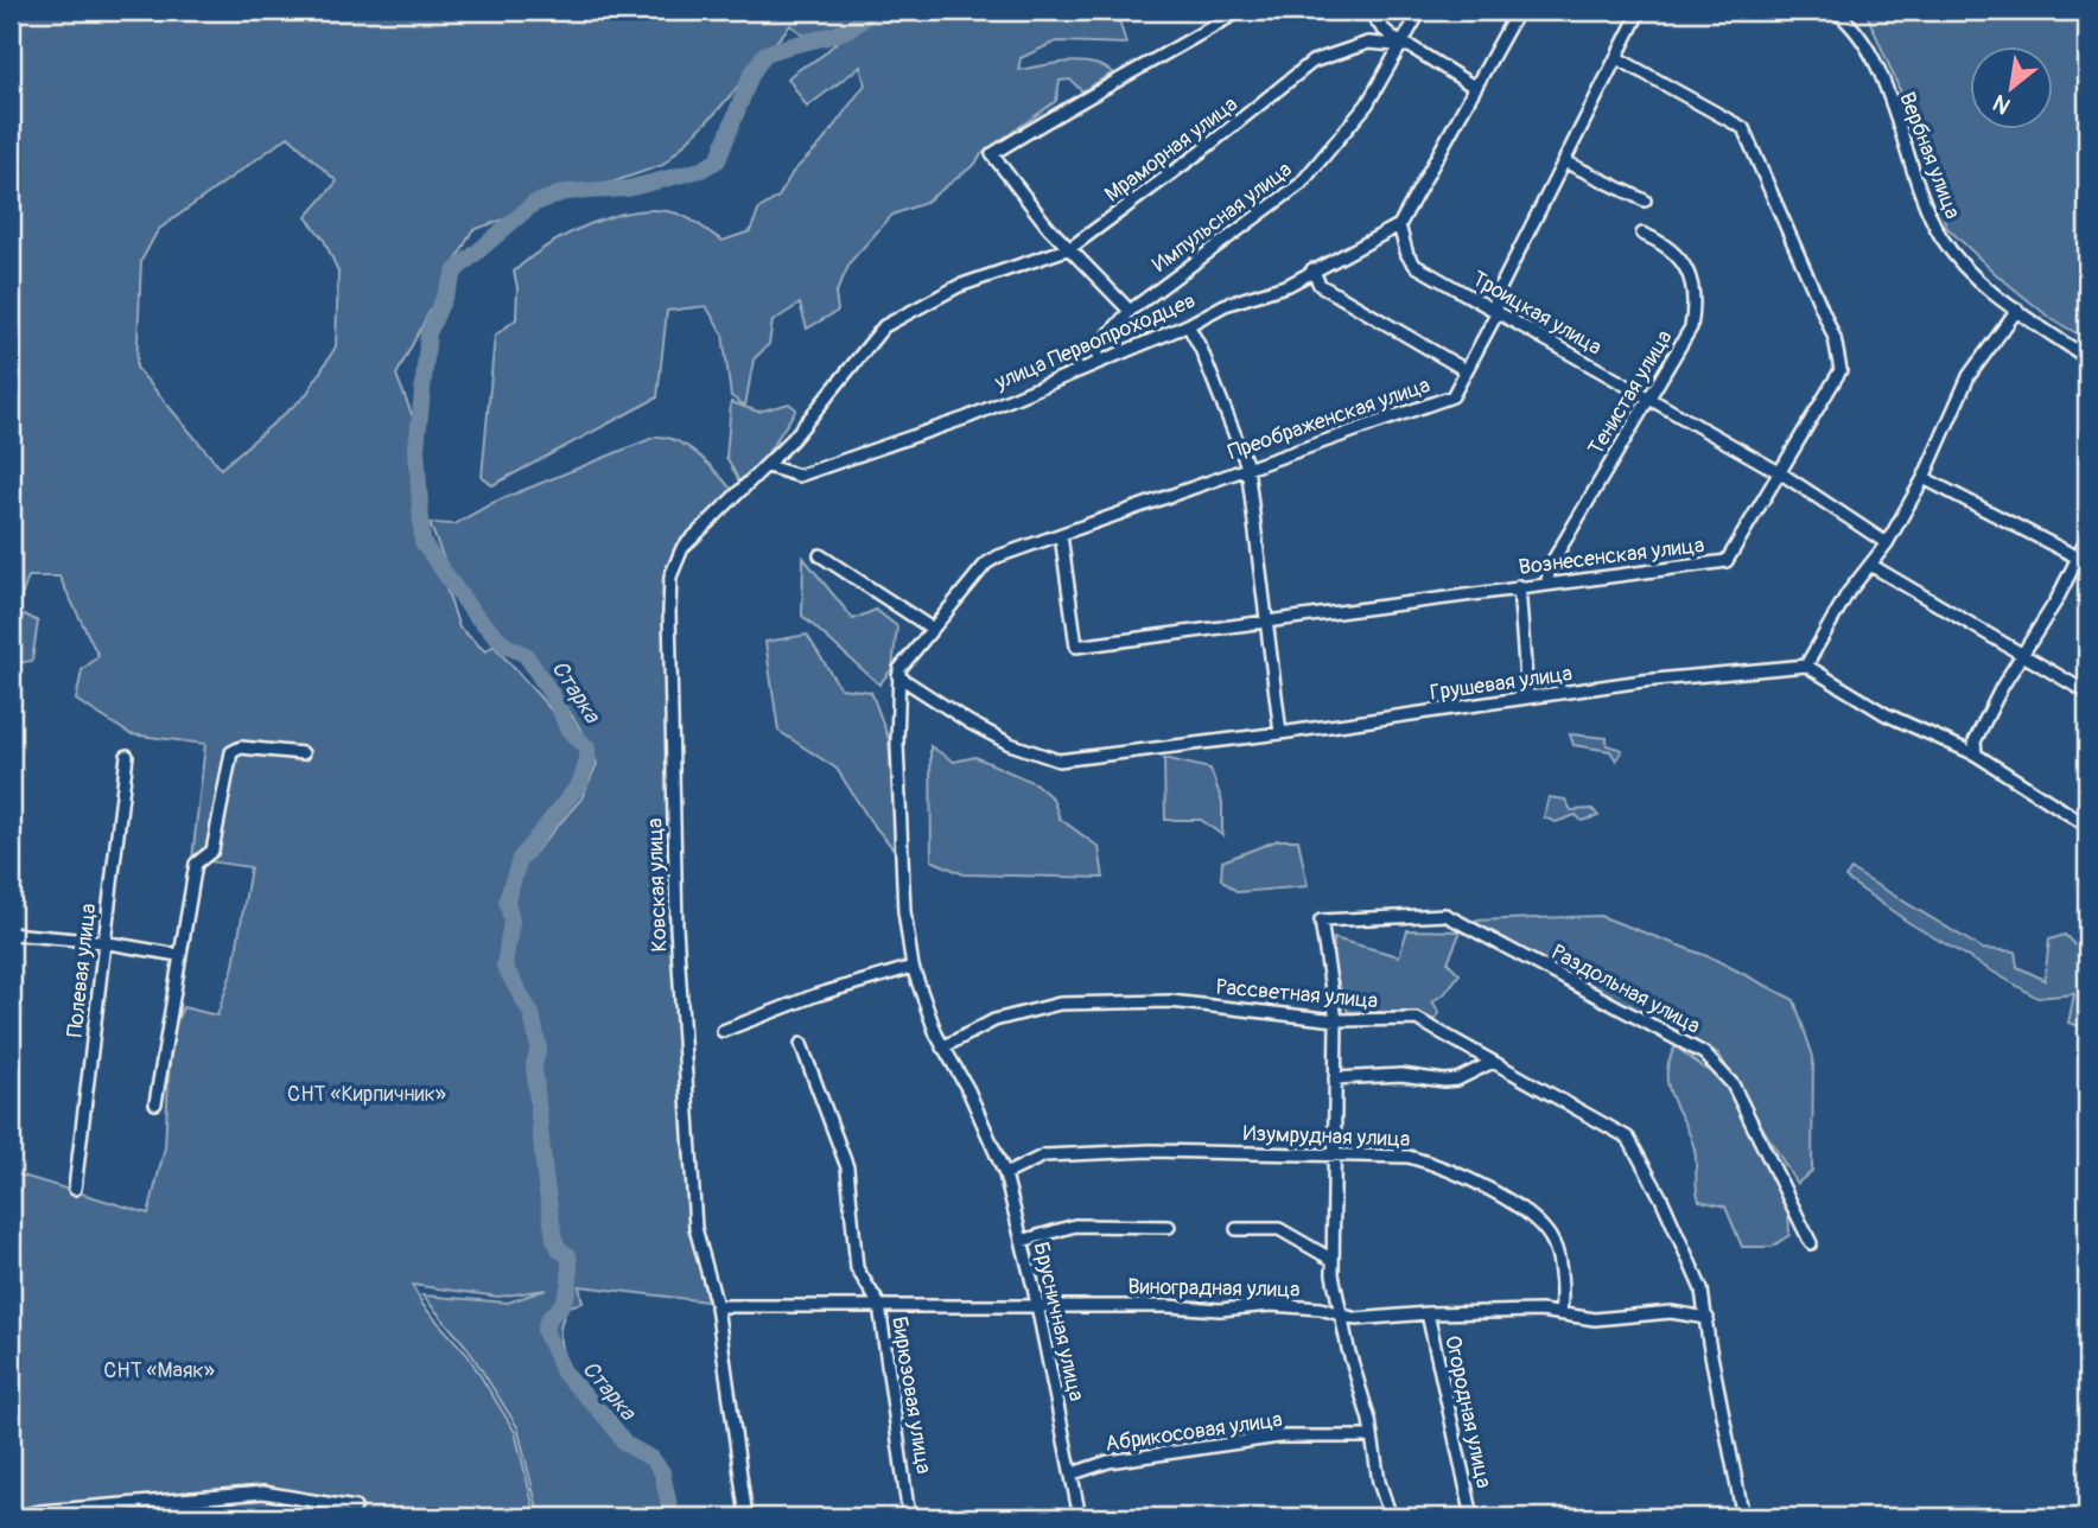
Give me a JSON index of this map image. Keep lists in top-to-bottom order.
{
  "streets": {
    "street": [
      "Мраморная улица",
      "Вербная улица",
      "Импульсная улица",
      "Троицкая улица",
      "улица Первопроходцев",
      "Тенистая улица",
      "Преображенская улица",
      "Вознесенская улица",
      "Грушевая улица",
      "Ковская улица",
      "Полевая улица",
      "Раздольная улица",
      "Рассветная улица",
      "Изумрудная улица",
      "Виноградная улица",
      "Брусничная улица",
      "Бирюзовая улица",
      "Огородная улица",
      "Абрикосовая улица"
    ]
  },
  "crossings": [
    ["Мраморная улица", "Импульсная улица"],
    ["Мраморная улица", "Ковская улица"],
    ["Импульсная улица", "улица Первопроходцев"],
    ["Троицкая улица", "улица Первопроходцев"],
    ["Троицкая улица", "Тенистая улица"],
    ["Троицкая улица", "Преображенская улица"],
    ["Троицкая улица", "Вознесенская улица"],
    ["улица Первопроходцев", "Ковская улица"],
    ["Тенистая улица", "Вознесенская улица"],
    ["Преображенская улица", "Вознесенская улица"],
    ["Преображенская улица", "Грушевая улица"],
    ["Преображенская улица", "Брусничная улица"],
    ["Грушевая улица", "Брусничная улица"],
    ["Ковская улица", "Виноградная улица"],
    ["Раздольная улица", "Рассветная улица"],
    ["Рассветная улица", "Виноградная улица"],
    ["Рассветная улица", "Брусничная улица"],
    ["Изумрудная улица", "Виноградная улица"],
    ["Изумрудная улица", "Брусничная улица"],
    ["Виноградная улица", "Брусничная улица"],
    ["Виноградная улица", "Бирюзовая улица"],
    ["Виноградная улица", "Огородная улица"],
    ["Брусничная улица", "Абрикосовая улица"]
  ],
  "water": ["Старка"],
  "parks": ["СНТ «Кирпичник»", "СНТ «Маяк»"],
  "north": "bottom left"
}
